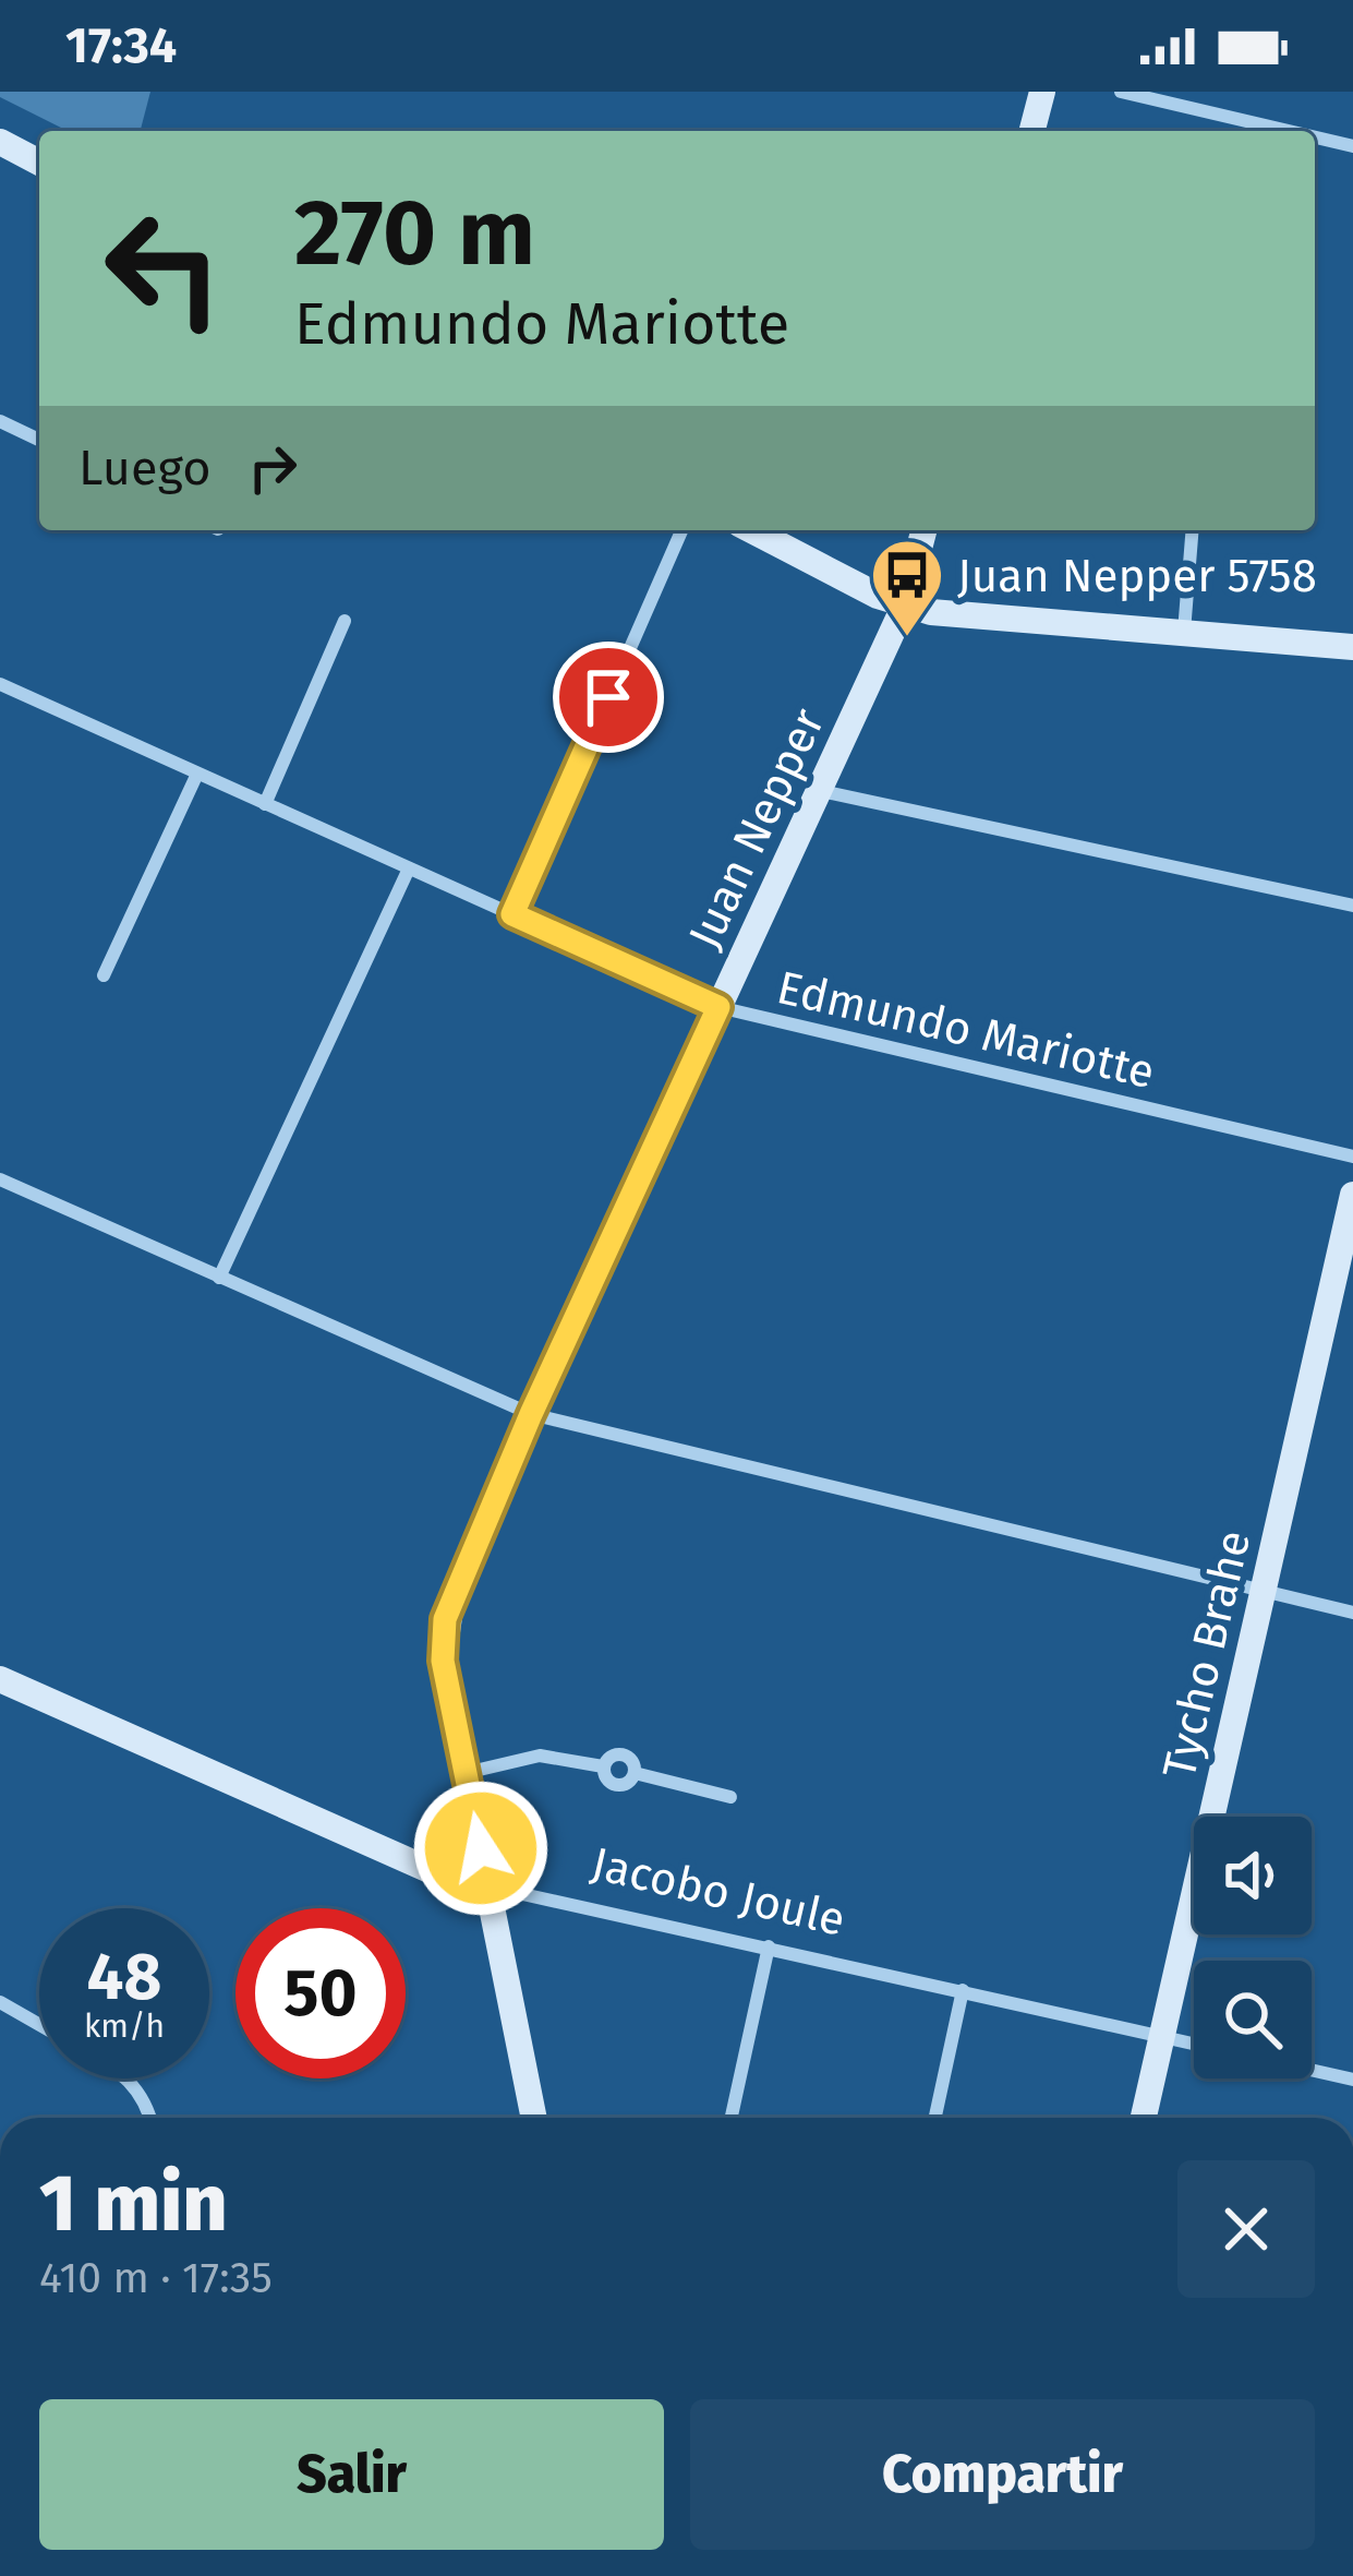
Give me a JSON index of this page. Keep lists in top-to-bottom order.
{
  "streets": {
    "main road": ["Juan Nepper", "Tycho Brahe", "Jacobo Joule"],
    "street": ["Edmundo Mariotte"]
  },
  "crossings": [
    ["Juan Nepper", "Edmundo Mariotte"],
    ["Juan Nepper", "Jacobo Joule"],
    ["Tycho Brahe", "Jacobo Joule"]
  ],
  "places": {
    "bus stop": ["Juan Nepper 5758"]
  },
  "page": {
    "status": "17:34",
    "turn": ["270 m", "Edmundo Mariotte"],
    "then": "Luego",
    "speed": "48 km/h",
    "limit": "50",
    "heading": ["1 min", "410 m · 17:35"],
    "buttons": ["Salir", "Compartir"]
  }
}
